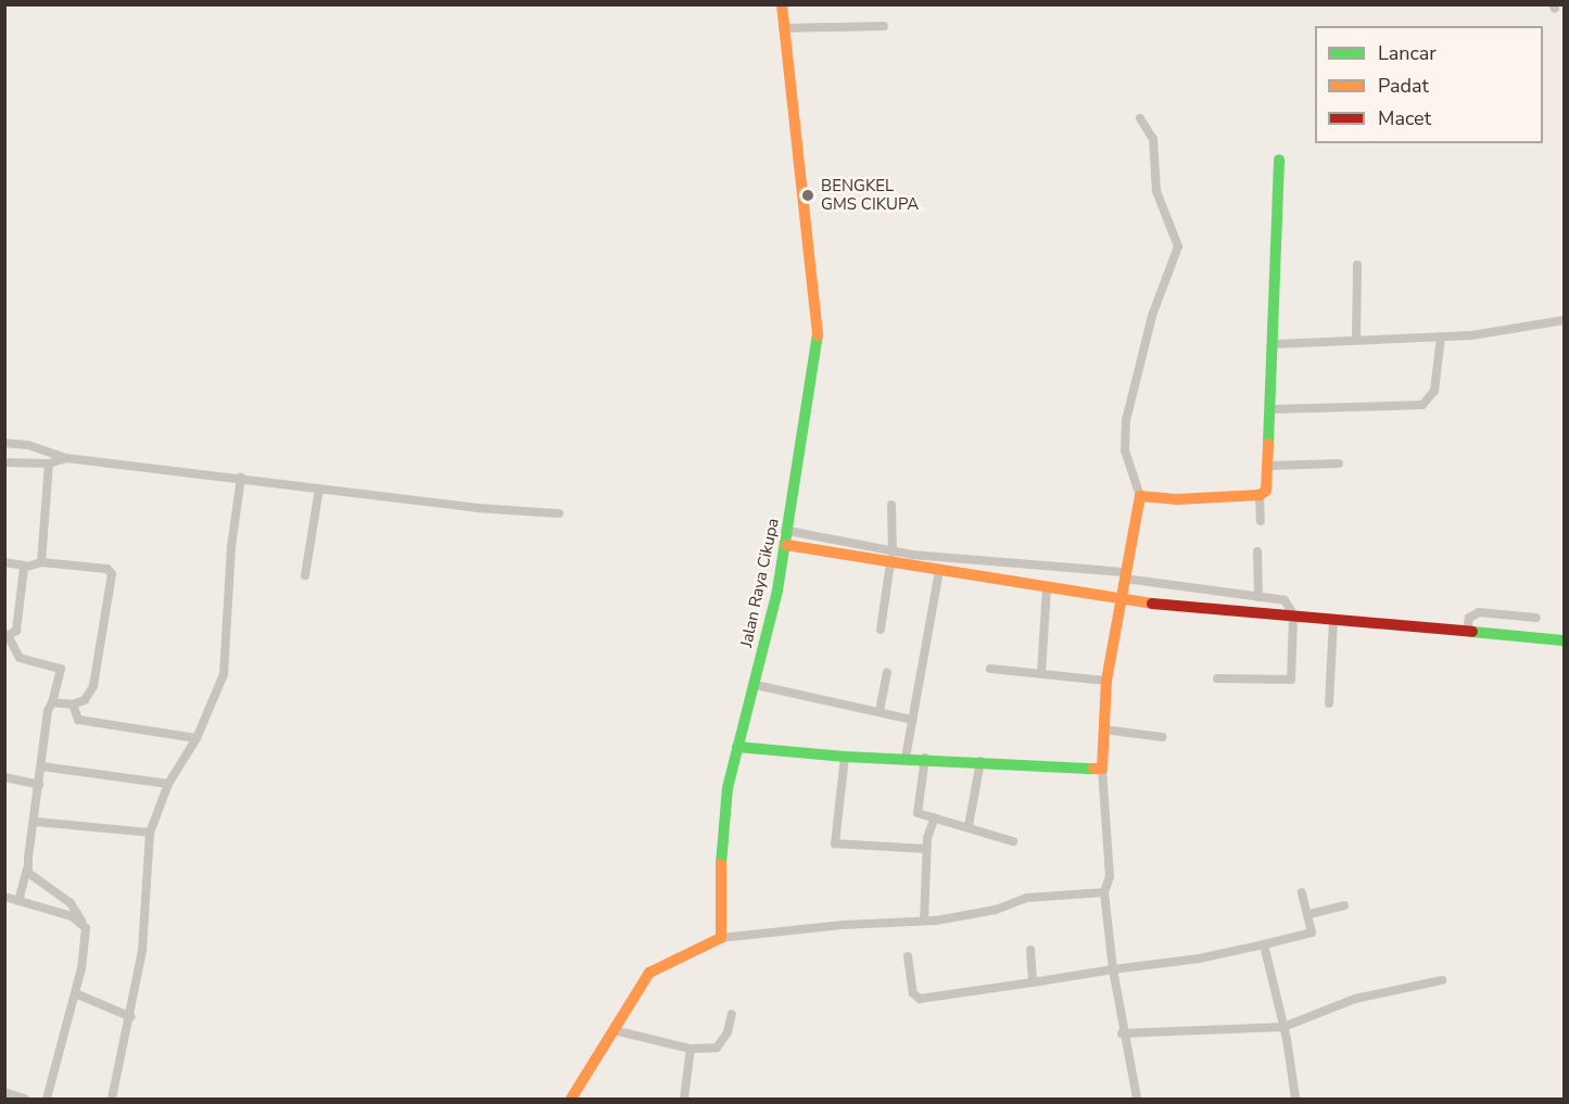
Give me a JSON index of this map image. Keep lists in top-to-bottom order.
{
  "streets": {
    "street": ["Jalan Raya Cikupa"]
  },
  "places": ["BENGKEL GMS CIKUPA"],
  "legend": ["Lancar", "Padat", "Macet"]
}
